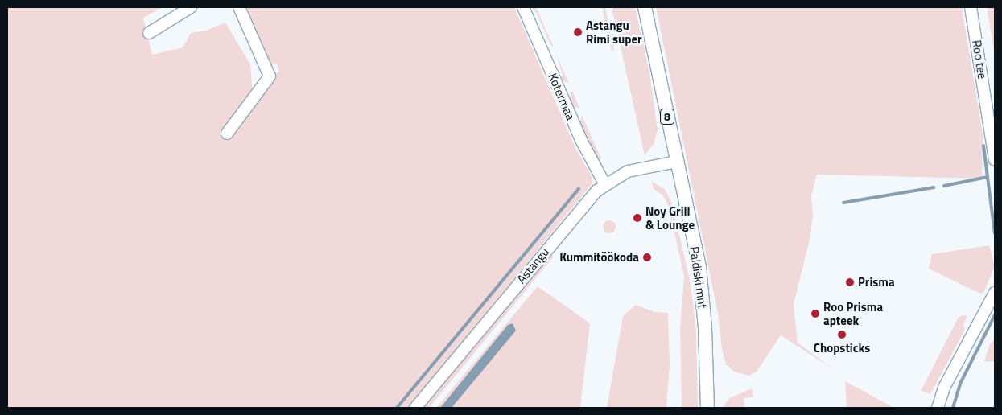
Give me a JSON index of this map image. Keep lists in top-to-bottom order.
{
  "streets": {
    "main road": ["8", "Paldiski mnt"],
    "street": ["Roo tee", "Kotermaa", "Astangu"]
  },
  "crossings": [
    ["Kotermaa", "Astangu"],
    ["Astangu", "Paldiski mnt"]
  ],
  "places": [
    "Astangu Rimi super",
    "Noy Grill & Lounge",
    "Kummitöökoda",
    "Prisma",
    "Roo Prisma apteek",
    "Chopsticks"
  ]
}
